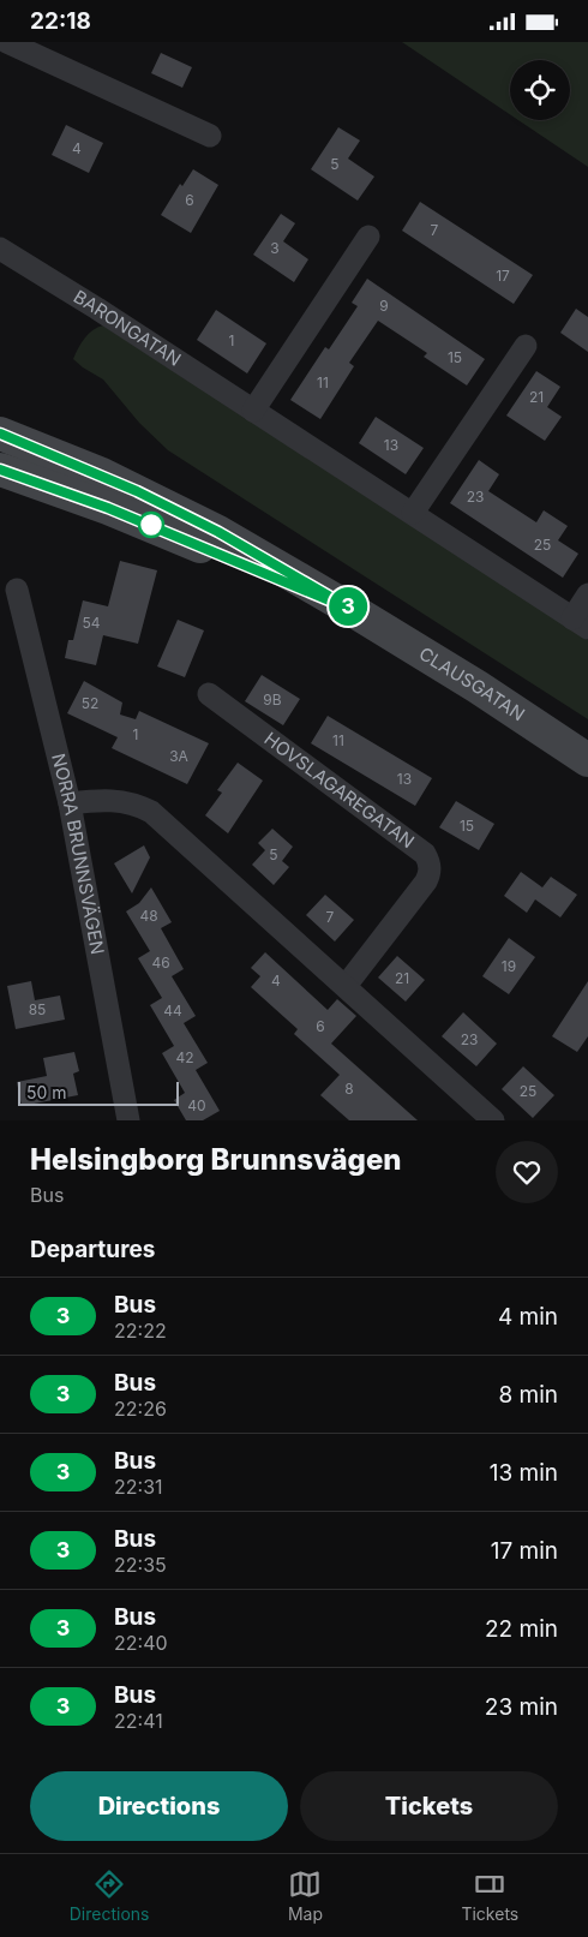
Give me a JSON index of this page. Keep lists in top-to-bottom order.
{
  "streets": {
    "main road": ["CLAUSGATAN"],
    "street": ["BARONGATAN", "HOVSLAGAREGATAN", "NORRA BRUNNSVÄGEN"]
  },
  "lines": ["bus line 3"],
  "house_numbers": [
    "4",
    "5",
    "6",
    "7",
    "3",
    "17",
    "9",
    "1",
    "15",
    "11",
    "21",
    "13",
    "23",
    "25",
    "54",
    "9B",
    "52",
    "1",
    "11",
    "3A",
    "13",
    "15",
    "5",
    "48",
    "7",
    "46",
    "19",
    "21",
    "4",
    "85",
    "44",
    "6",
    "23",
    "42",
    "8",
    "25",
    "40"
  ],
  "scale_bar": "50 m",
  "page": {
    "status": "22:18",
    "on_map": "3",
    "scale": "50 m",
    "heading": [
      ["Helsingborg Brunnsvägen", "Bus"],
      "Departures"
    ],
    "list": [
      {
        "mark": "3",
        "name": "Bus",
        "note": "22:22",
        "value": "4 min"
      },
      {
        "mark": "3",
        "name": "Bus",
        "note": "22:26",
        "value": "8 min"
      },
      {
        "mark": "3",
        "name": "Bus",
        "note": "22:31",
        "value": "13 min"
      },
      {
        "mark": "3",
        "name": "Bus",
        "note": "22:35",
        "value": "17 min"
      },
      {
        "mark": "3",
        "name": "Bus",
        "note": "22:40",
        "value": "22 min"
      },
      {
        "mark": "3",
        "name": "Bus",
        "note": "22:41",
        "value": "23 min"
      }
    ],
    "buttons": ["Directions", "Tickets"],
    "tabs": ["Directions", "Map", "Tickets"]
  }
}
